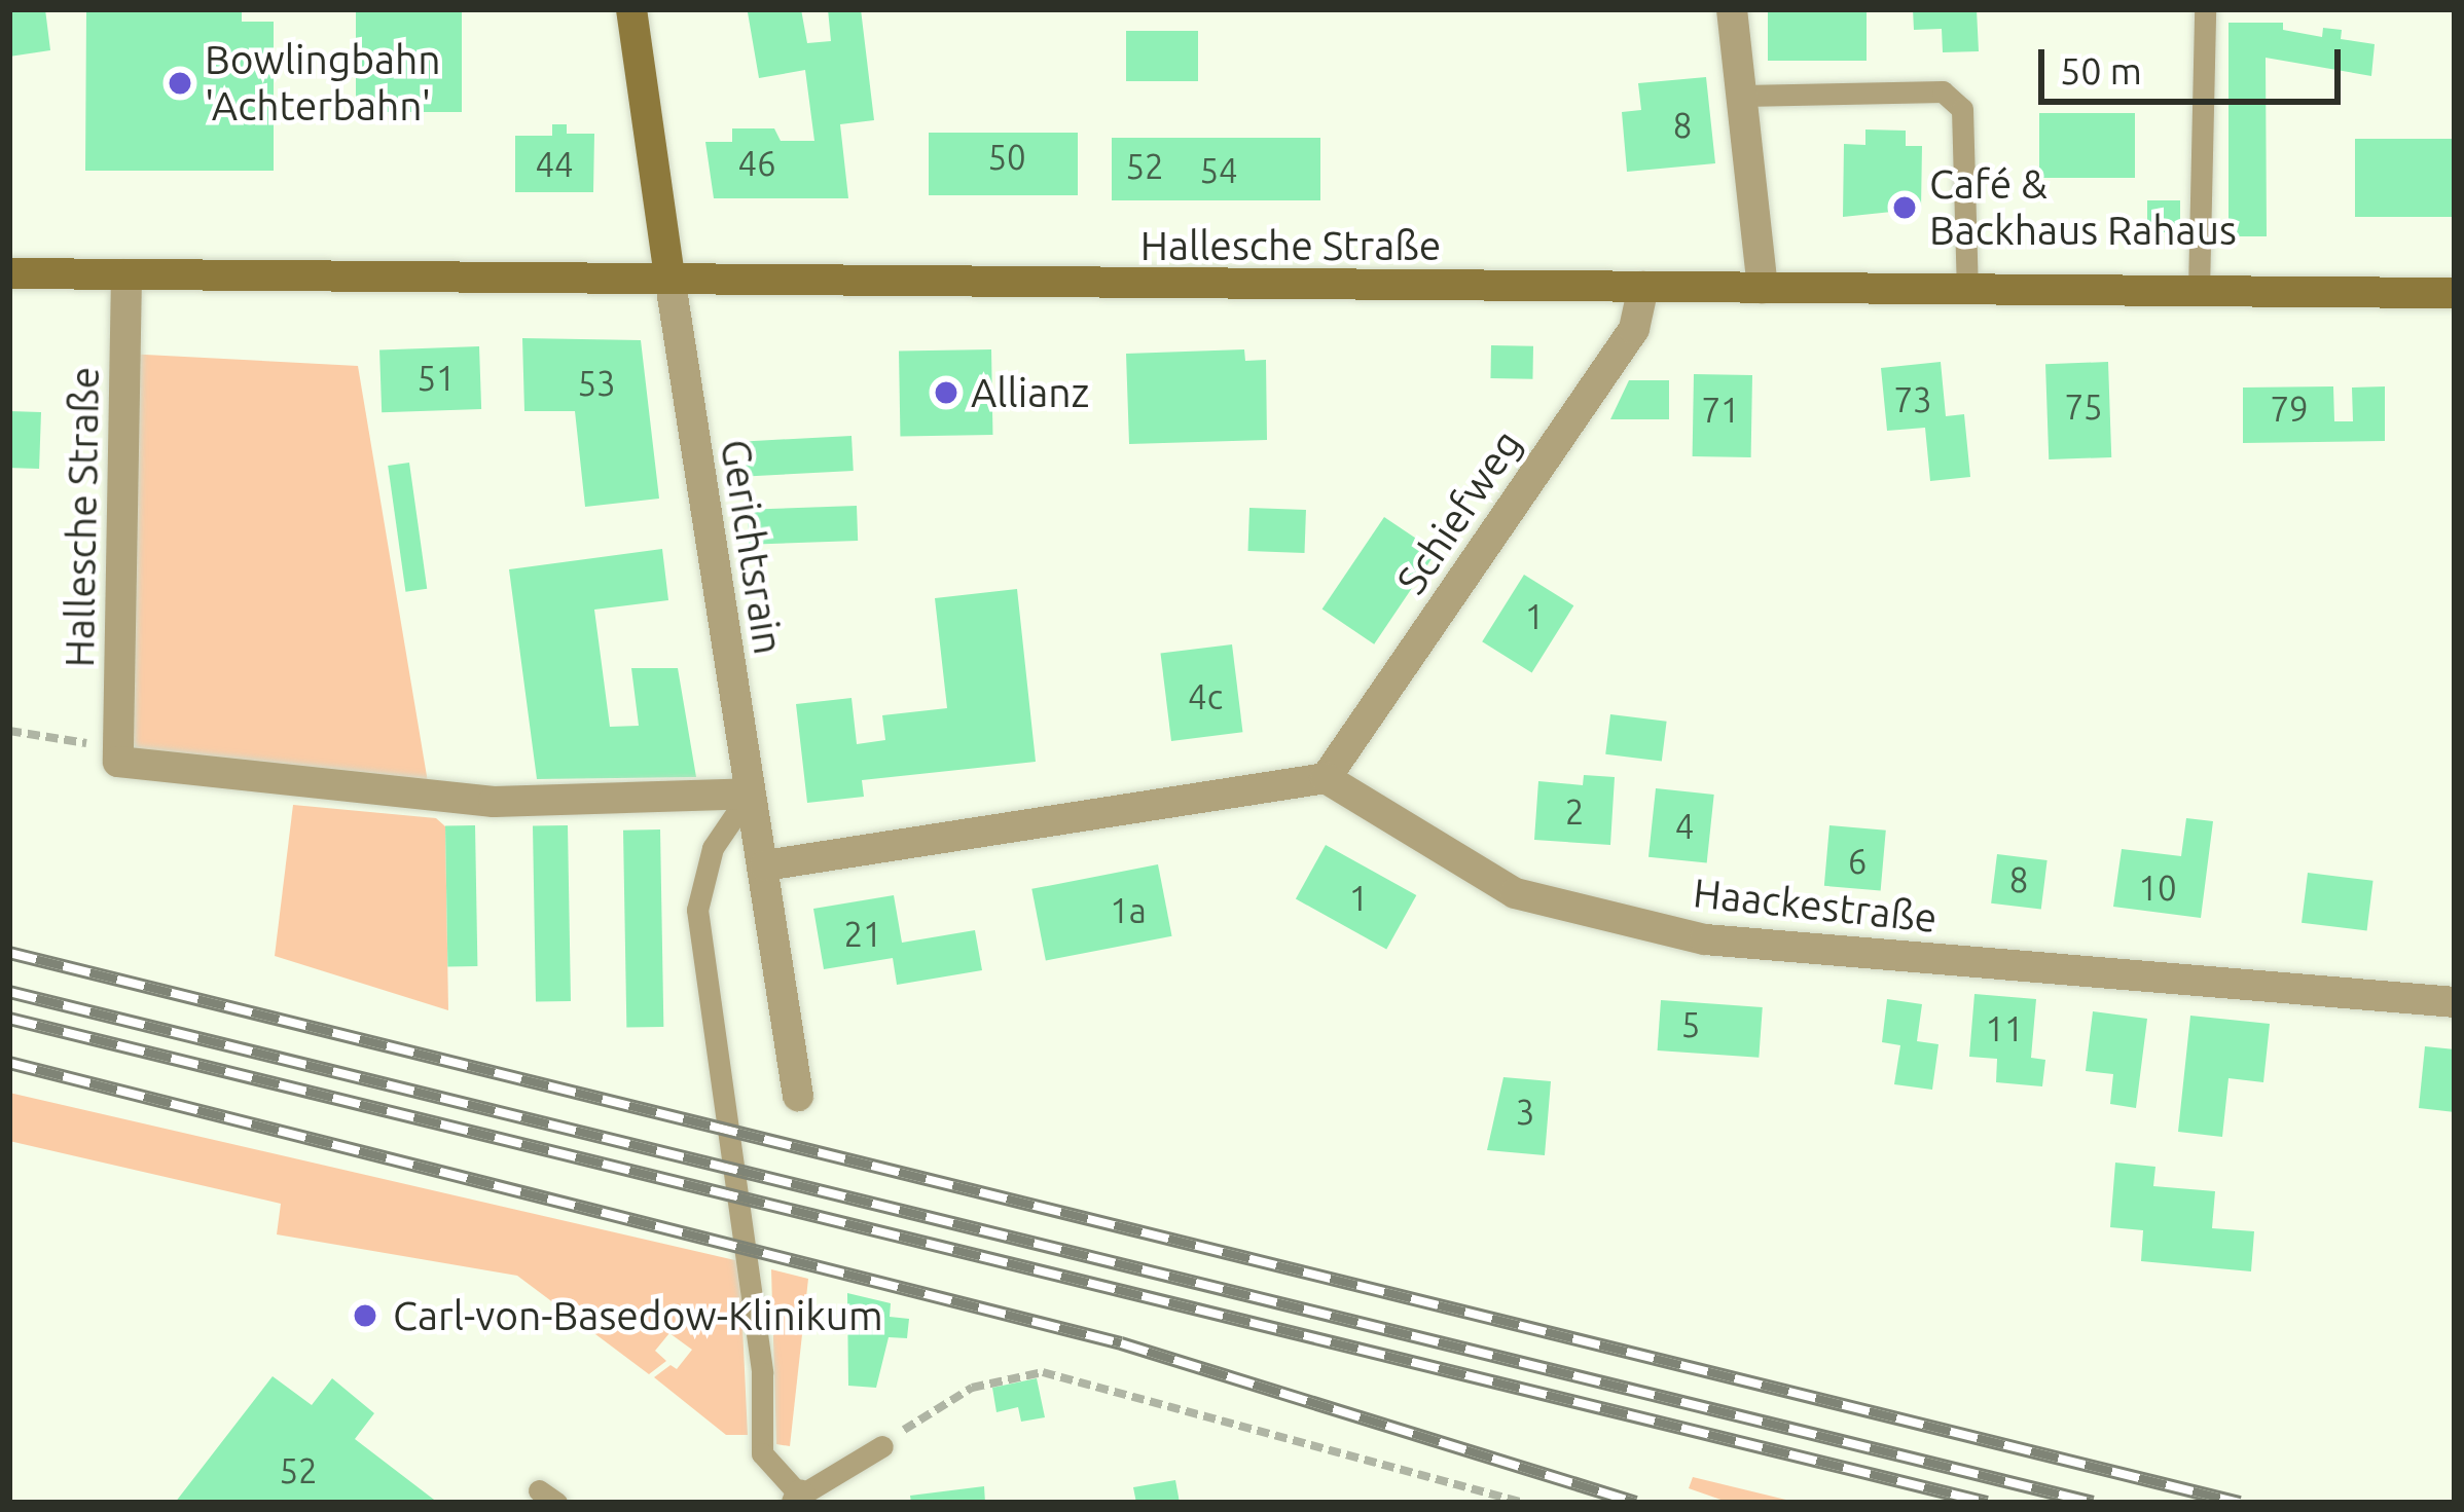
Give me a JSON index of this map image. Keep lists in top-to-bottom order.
{
  "streets": {
    "main road": ["Hallesche Straße", "Gerichtsrain"],
    "street": ["Schiefweg", "Haackestraße"]
  },
  "crossings": [
    ["Hallesche Straße", "Schiefweg"],
    ["Hallesche Straße", "Gerichtsrain"],
    ["Schiefweg", "Haackestraße"]
  ],
  "places": [
    "Bowlingbahn 'Achterbahn'",
    "Café & Backhaus Rahaus",
    "Allianz",
    "Carl-von-Basedow-Klinikum"
  ],
  "house_numbers": [
    "8",
    "50",
    "46",
    "44",
    "52",
    "54",
    "51",
    "53",
    "73",
    "75",
    "79",
    "71",
    "1",
    "4c",
    "2",
    "4",
    "6",
    "8",
    "10",
    "1",
    "1a",
    "21",
    "5",
    "11",
    "3",
    "52"
  ],
  "scale_bar": "50 m"
}
